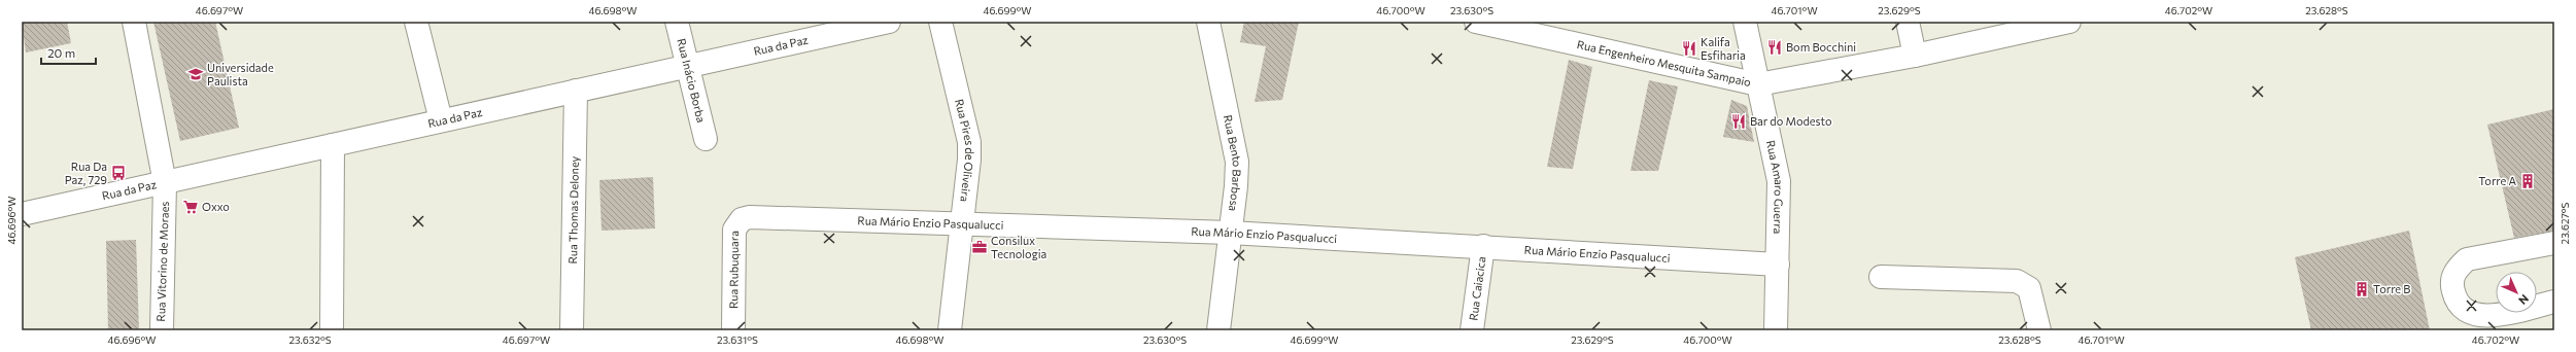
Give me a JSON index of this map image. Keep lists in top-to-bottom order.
{
  "streets": {
    "street": [
      "Rua da Paz",
      "Rua Engenheiro Mesquita Sampaio",
      "Rua Inácio Borba",
      "Rua Pires de Oliveira",
      "Rua Bento Barbosa",
      "Rua Amaro Guerra",
      "Rua Thomas Deloney",
      "Rua Mário Enzio Pasqualucci",
      "Rua Vitorino de Moraes",
      "Rua Rubuquara",
      "Rua Caiacica"
    ]
  },
  "crossings": [
    ["Rua da Paz", "Rua Inácio Borba"],
    ["Rua da Paz", "Rua Thomas Deloney"],
    ["Rua da Paz", "Rua Vitorino de Moraes"],
    ["Rua Engenheiro Mesquita Sampaio", "Rua Amaro Guerra"],
    ["Rua Pires de Oliveira", "Rua Mário Enzio Pasqualucci"],
    ["Rua Bento Barbosa", "Rua Mário Enzio Pasqualucci"],
    ["Rua Amaro Guerra", "Rua Mário Enzio Pasqualucci"],
    ["Rua Mário Enzio Pasqualucci", "Rua Rubuquara"],
    ["Rua Mário Enzio Pasqualucci", "Rua Caiacica"]
  ],
  "places": {
    "restaurant": ["Bom Bocchini", "Kalifa Esfiharia", "Bar do Modesto"],
    "school or university": ["Universidade Paulista"],
    "bus stop": ["Rua Da Paz, 729"],
    "building": ["Torre A", "Torre B"],
    "supermarket": ["Oxxo"],
    "office": ["Consilux Tecnologia"]
  },
  "scale_bar": "20 m",
  "north": "bottom right",
  "coordinates": [
    "46.697°W",
    "46.698°W",
    "46.699°W",
    "46.700°W",
    "23.630°S",
    "46.701°W",
    "23.629°S",
    "46.702°W",
    "23.628°S",
    "46.696°W",
    "23.627°S",
    "23.632°S",
    "23.631°S"
  ]
}
